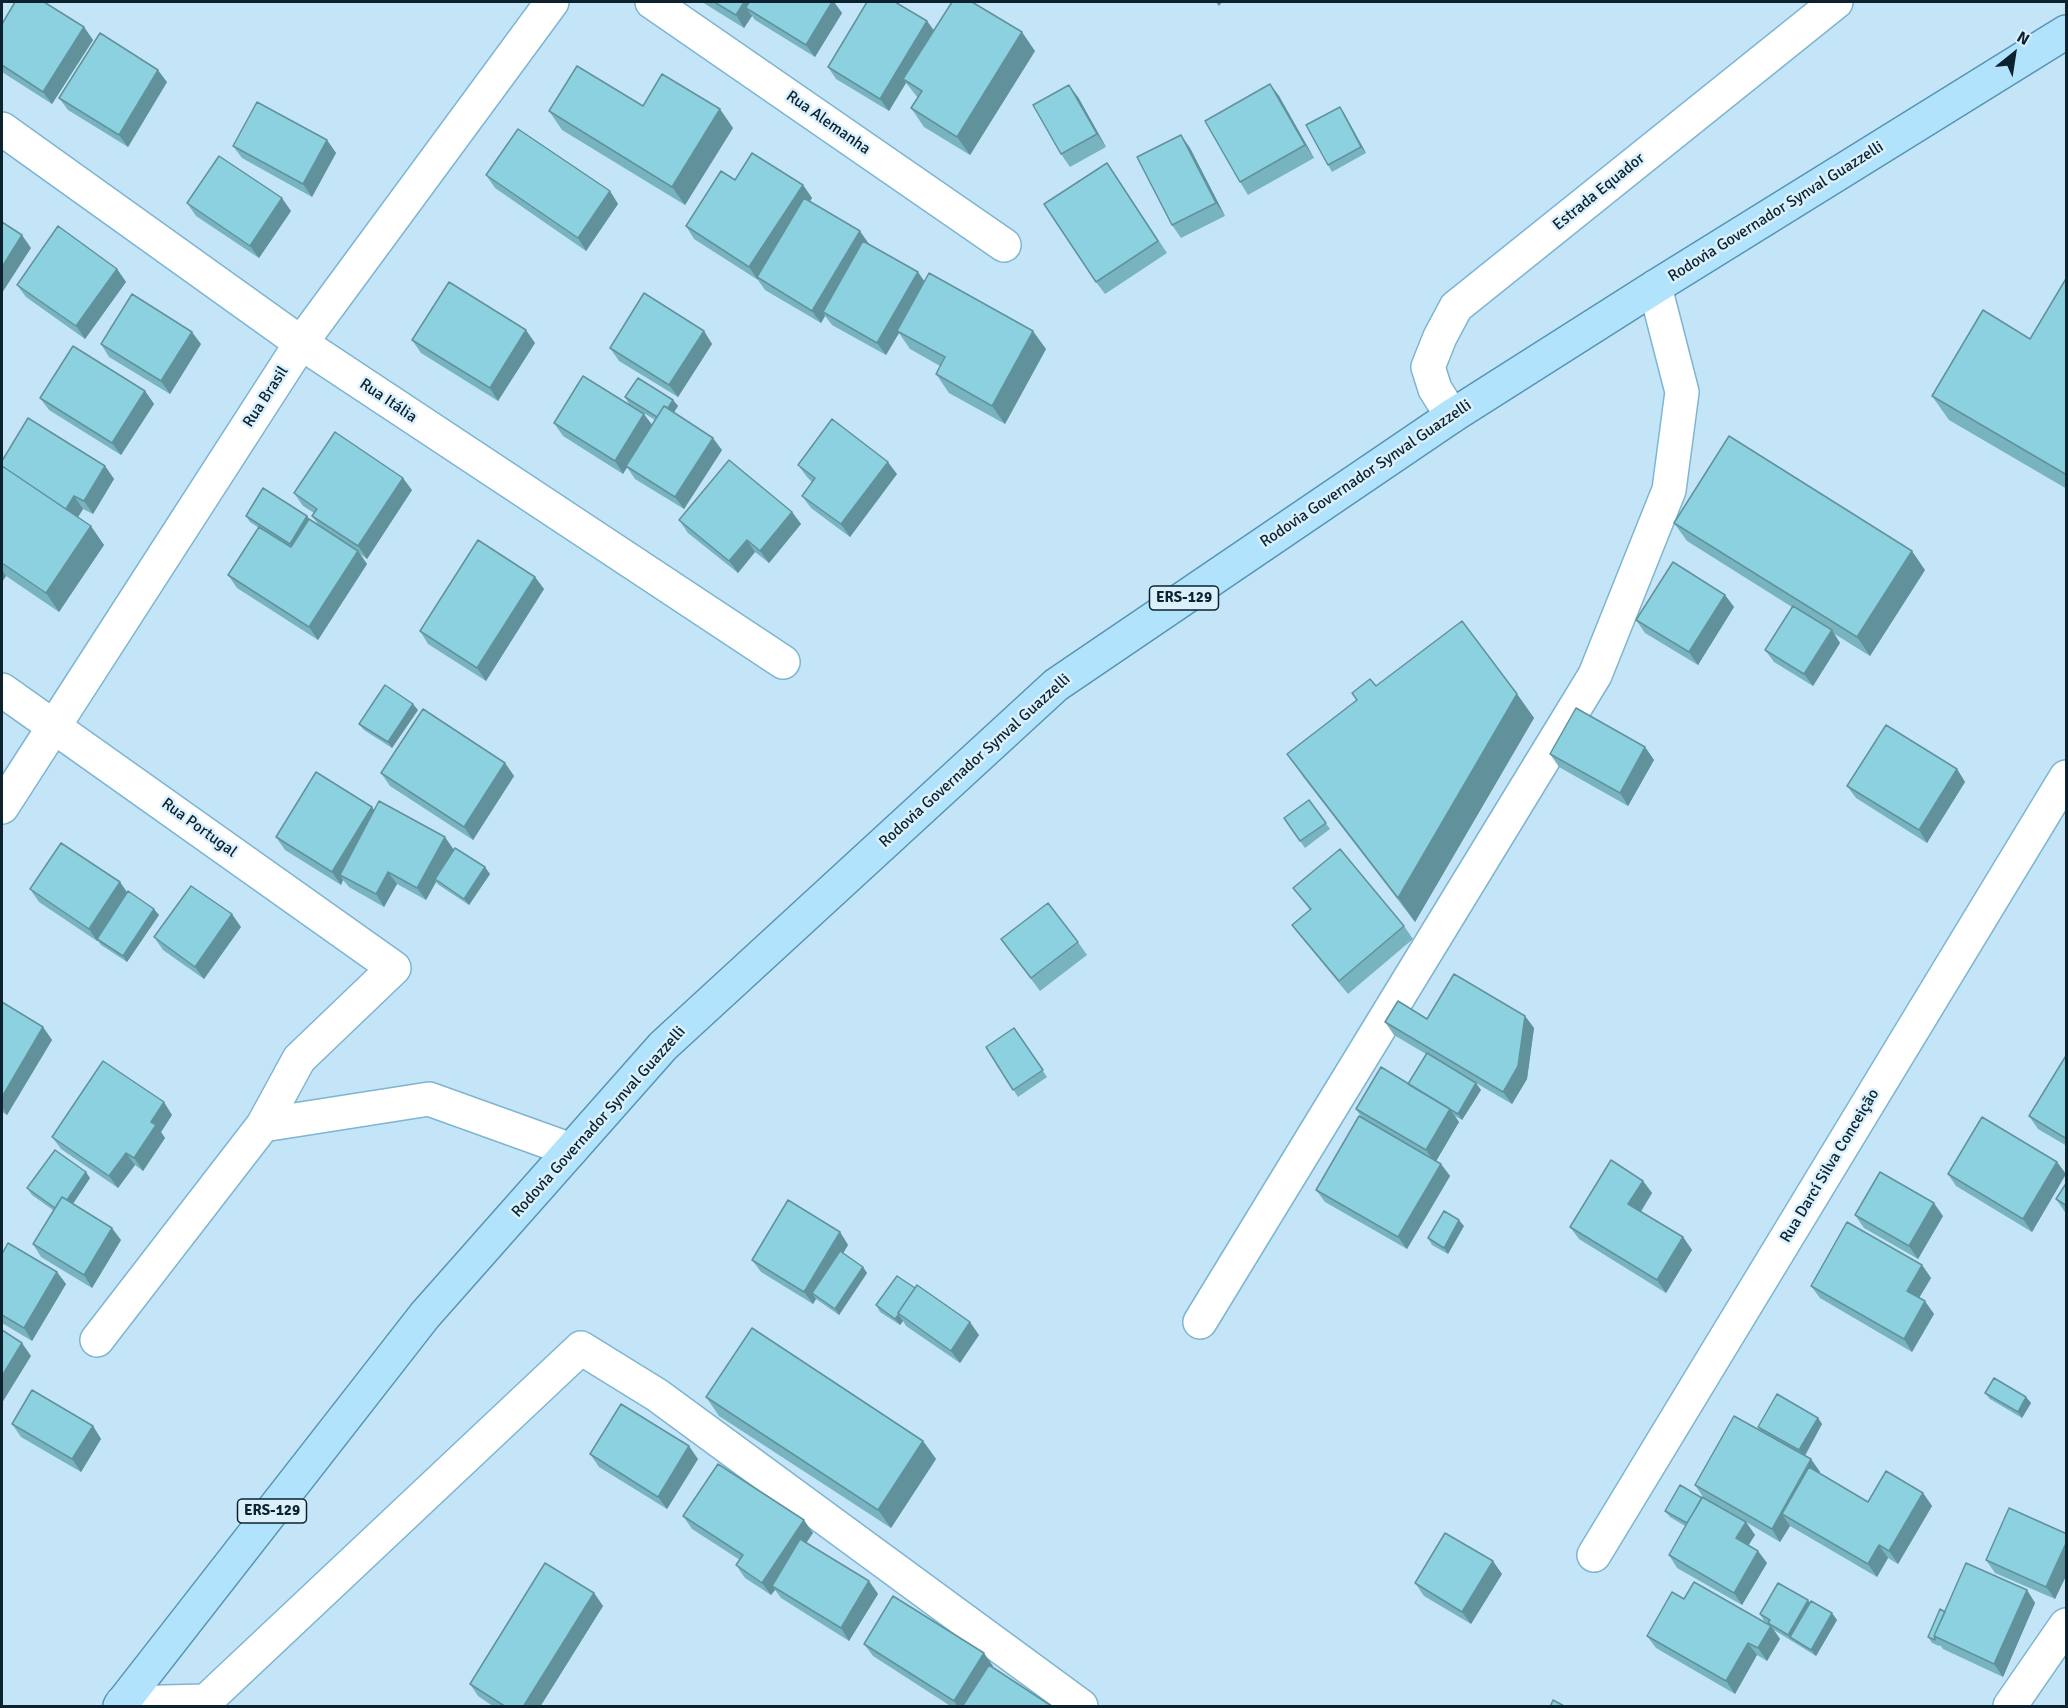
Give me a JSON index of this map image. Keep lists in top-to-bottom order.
{
  "streets": {
    "main road": ["Rodovia Governador Synval Guazzelli", "ERS-129"],
    "street": [
      "Rua Alemanha",
      "Estrada Equador",
      "Rua Brasil",
      "Rua Itália",
      "Rua Portugal",
      "Rua Darcí Silva Conceição"
    ]
  },
  "crossings": [
    ["Estrada Equador", "Rodovia Governador Synval Guazzelli"],
    ["Rua Brasil", "Rua Itália"],
    ["Rua Brasil", "Rua Portugal"]
  ],
  "north": "top right"
}
